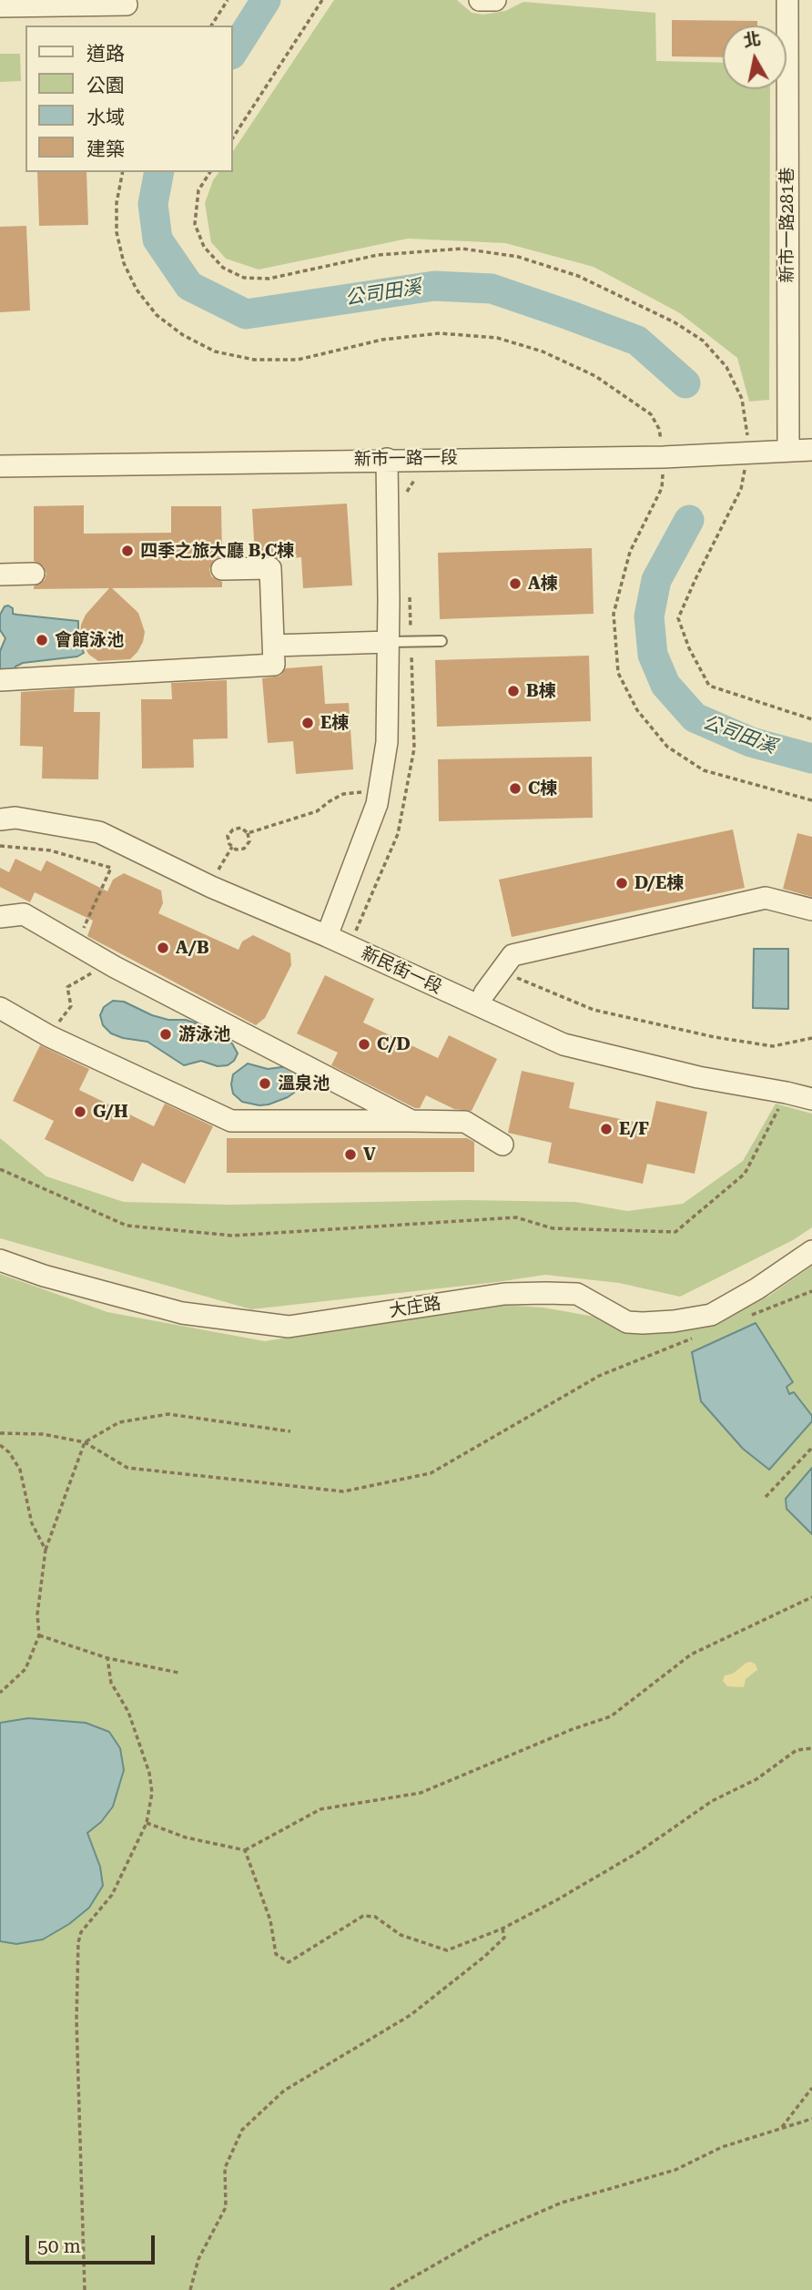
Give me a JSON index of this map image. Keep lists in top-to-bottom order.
{
  "streets": {
    "street": [
      "新市一路281巷",
      "新市一路一段",
      "新民街一段",
      "大庄路"
    ]
  },
  "crossings": [
    ["新市一路281巷", "新市一路一段"]
  ],
  "water": ["公司田溪"],
  "places": [
    "四季之旅大廳 B,C棟",
    "A棟",
    "會館泳池",
    "B棟",
    "E棟",
    "C棟",
    "D/E棟",
    "A/B",
    "游泳池",
    "C/D",
    "溫泉池",
    "G/H",
    "E/F",
    "V"
  ],
  "legend": [
    "道路",
    "公園",
    "水域",
    "建築"
  ],
  "scale_bar": "50 m",
  "north": "top"
}
